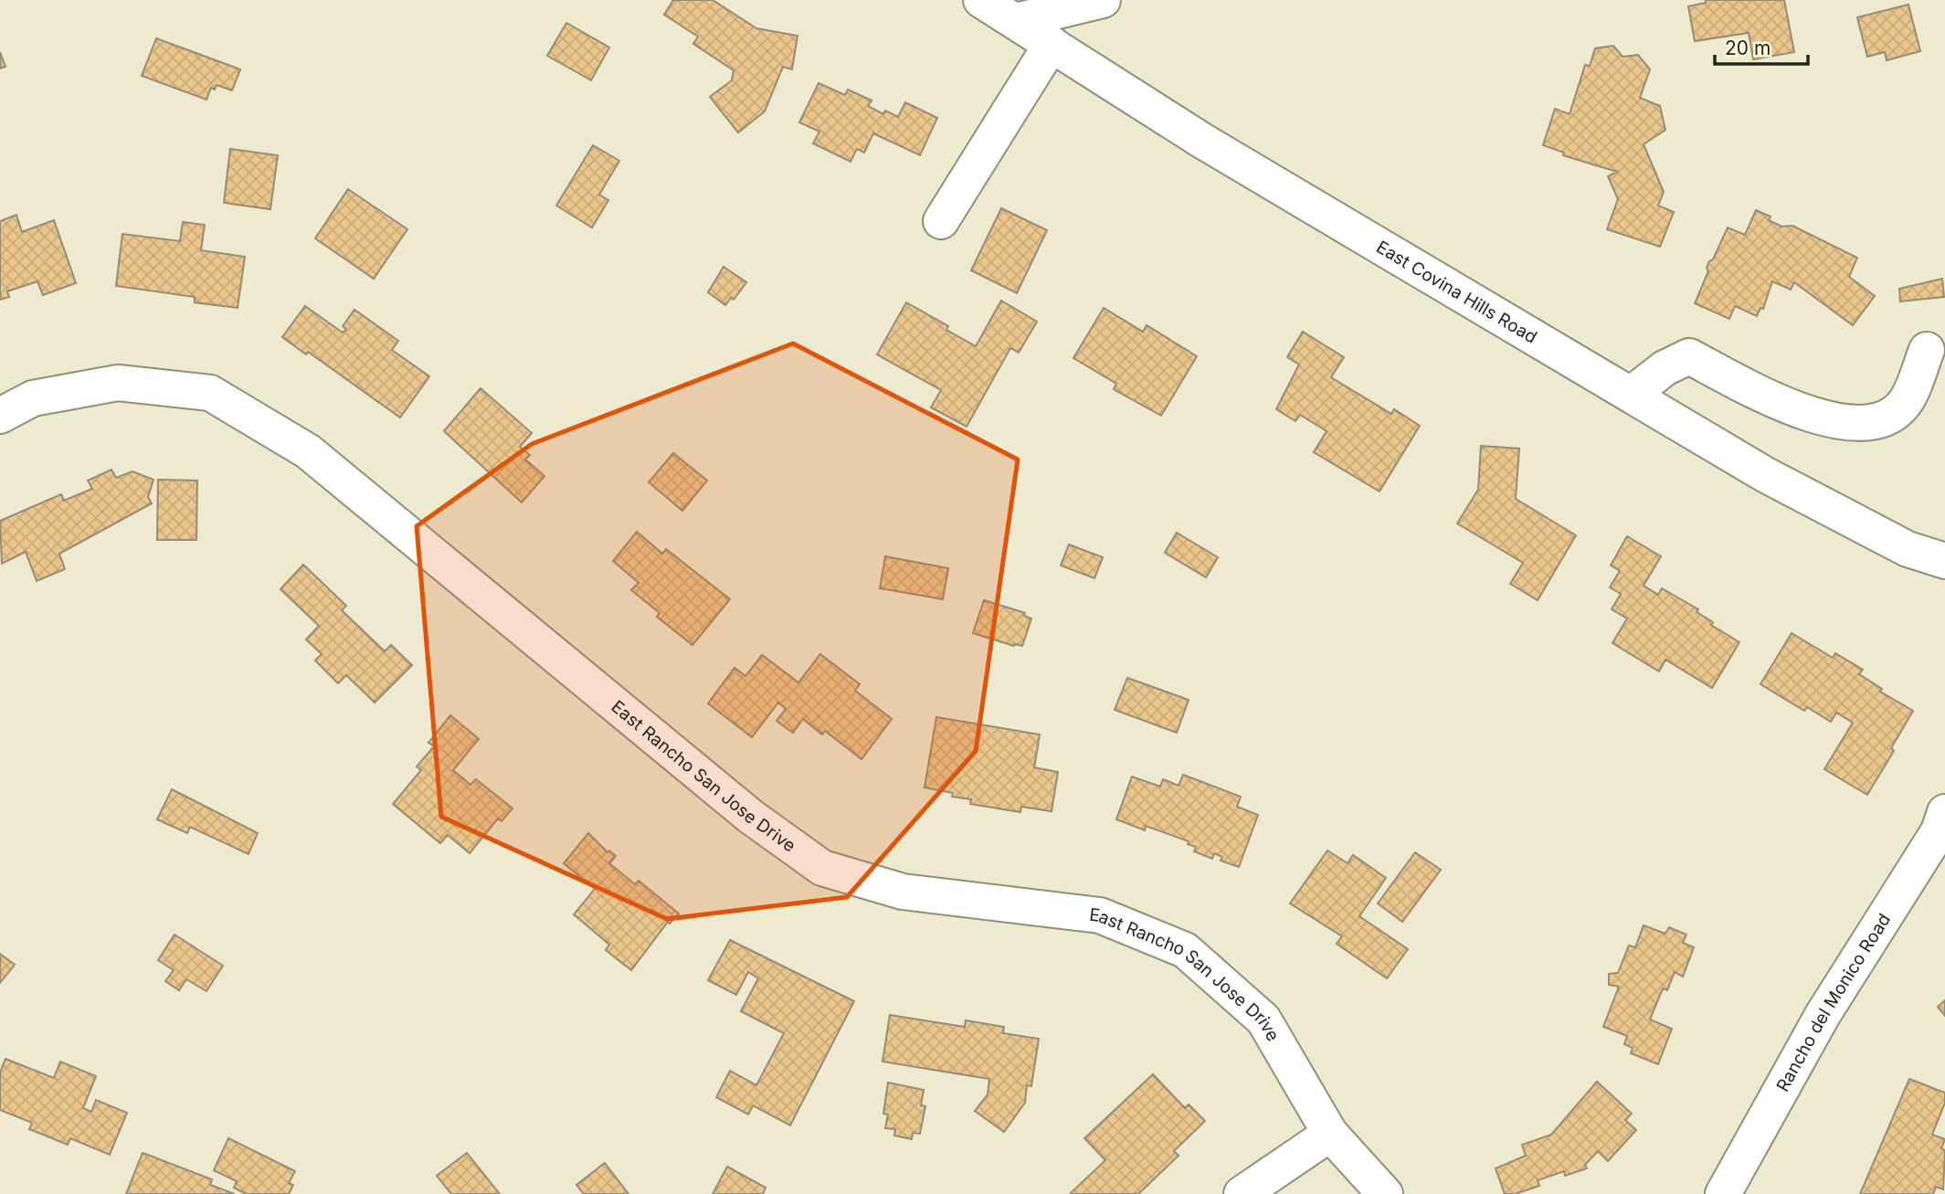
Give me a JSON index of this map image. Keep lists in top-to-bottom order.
{
  "streets": {
    "street": ["East Covina Hills Road", "East Rancho San Jose Drive", "Rancho del Monico Road"]
  },
  "scale_bar": "20 m"
}
